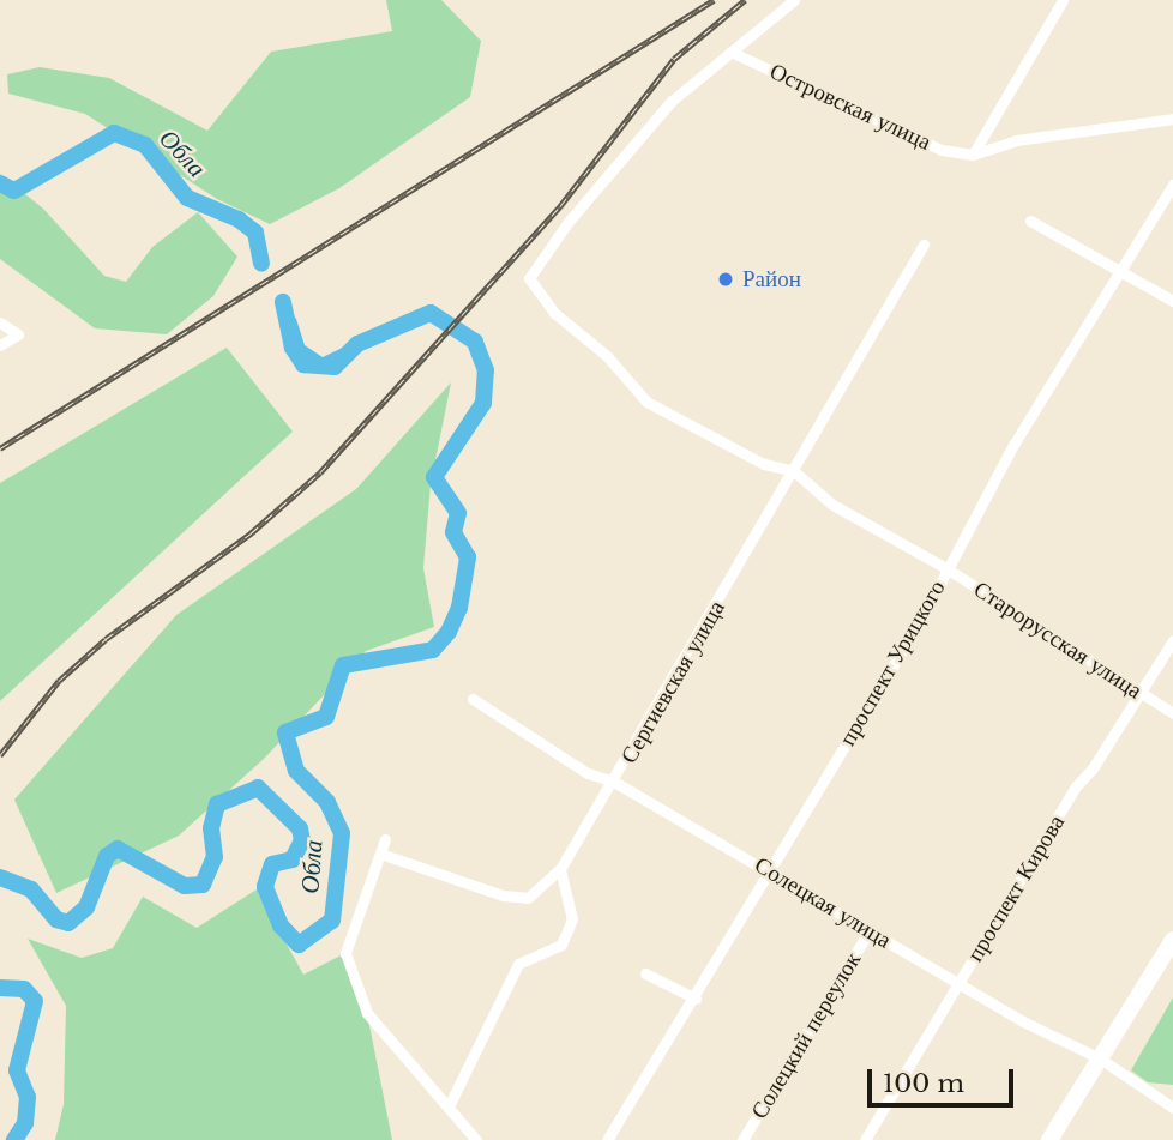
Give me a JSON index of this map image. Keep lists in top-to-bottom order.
{
  "streets": {
    "street": [
      "Островская улица",
      "Старорусская улица",
      "проспект Урицкого",
      "Сергиевская улица",
      "проспект Кирова",
      "Солецкая улица",
      "Солецкий переулок"
    ]
  },
  "crossings": [
    ["Островская улица", "Старорусская улица"],
    ["Старорусская улица", "проспект Урицкого"],
    ["Старорусская улица", "Сергиевская улица"],
    ["Старорусская улица", "проспект Кирова"],
    ["проспект Урицкого", "Солецкая улица"],
    ["Сергиевская улица", "Солецкая улица"],
    ["проспект Кирова", "Солецкая улица"],
    ["Солецкая улица", "Солецкий переулок"]
  ],
  "water": ["Обла"],
  "places": ["Район"],
  "scale_bar": "100 m"
}
